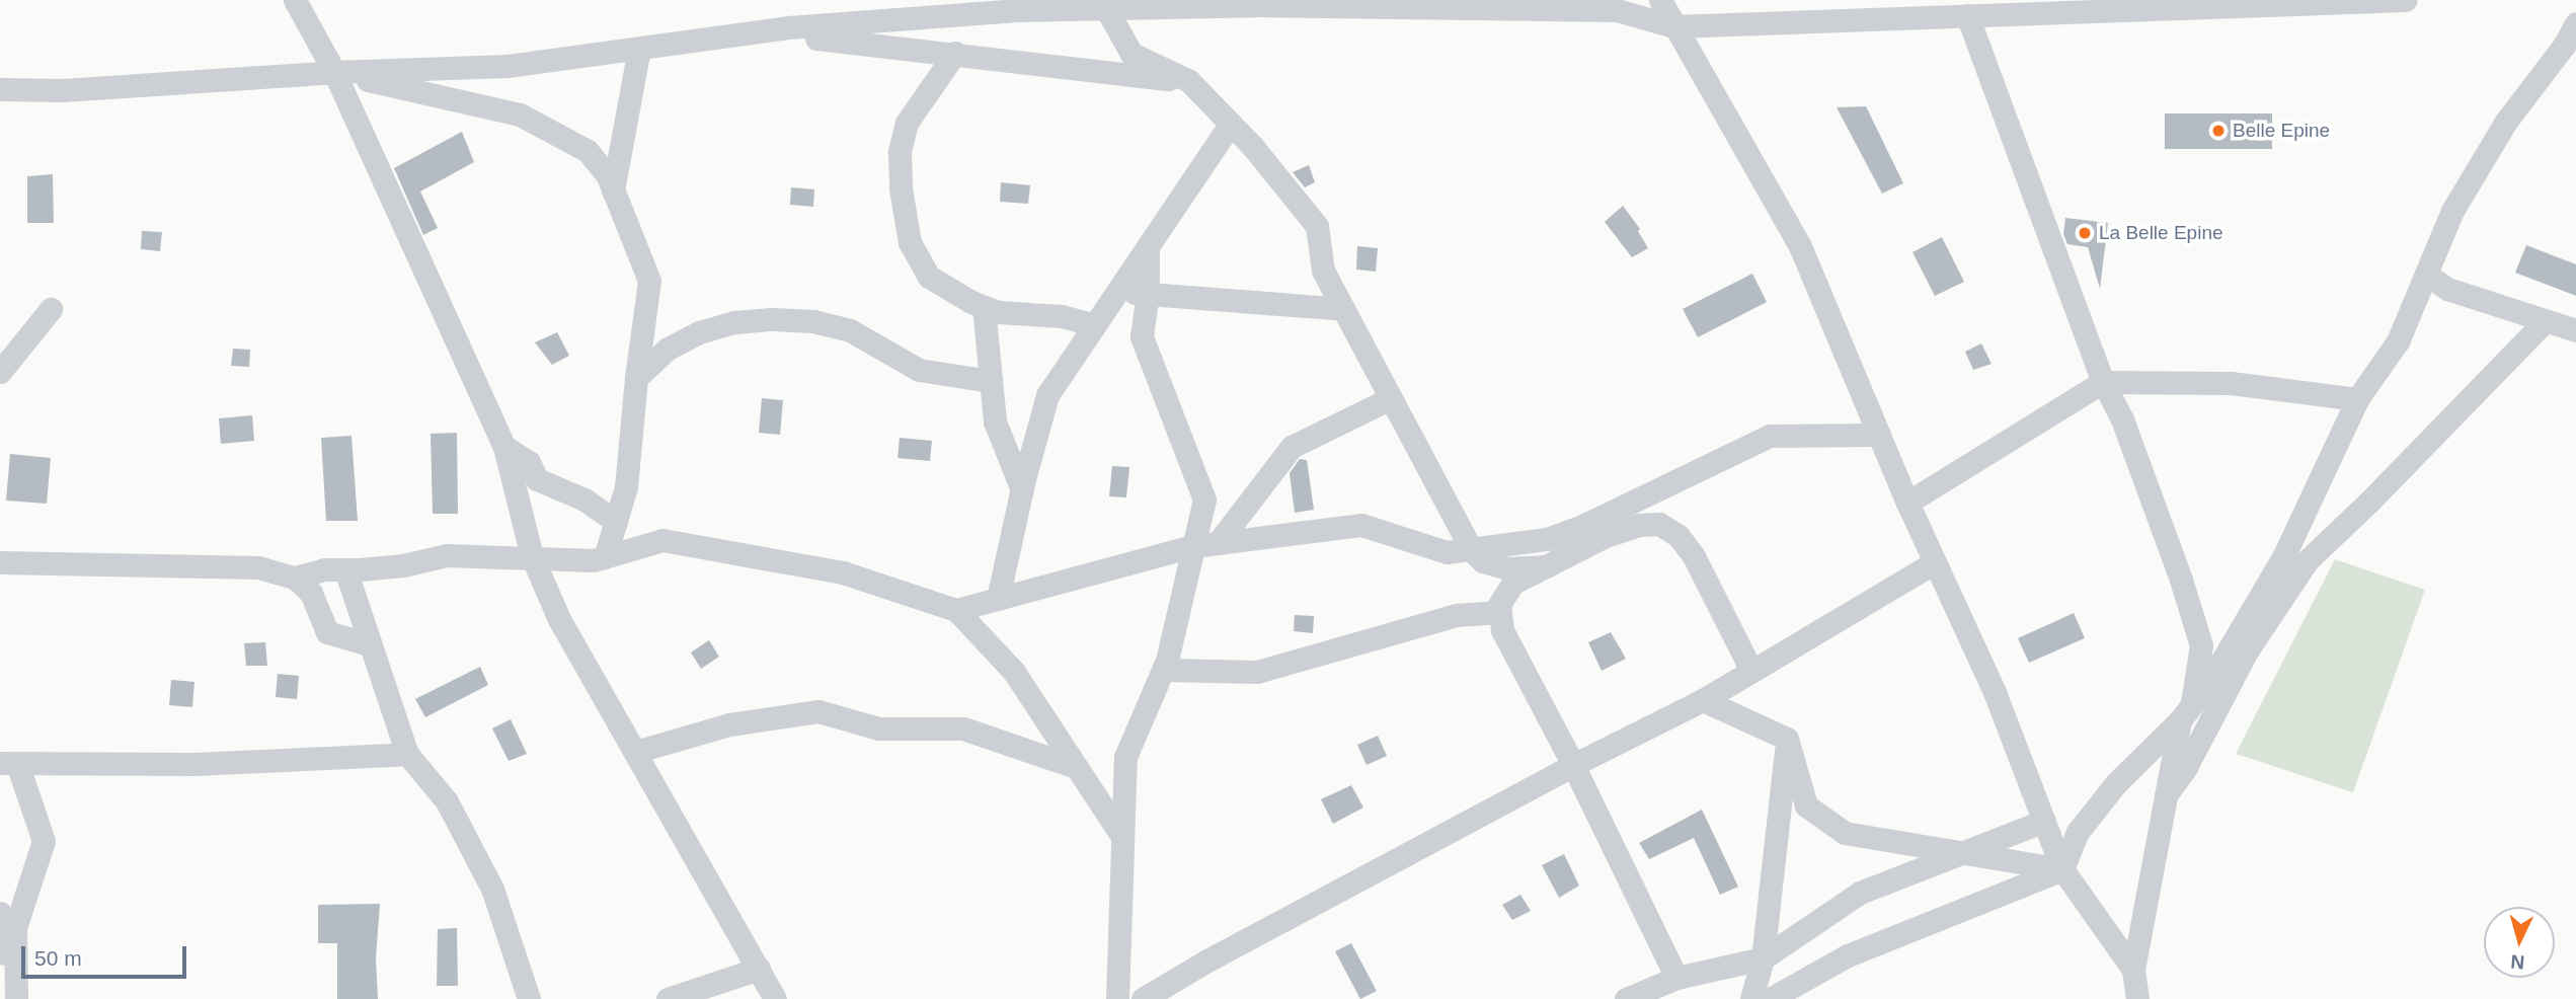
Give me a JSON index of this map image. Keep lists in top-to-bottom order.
{
  "places": ["Belle Epine", "La Belle Epine"],
  "scale_bar": "50 m",
  "north": "bottom"
}
